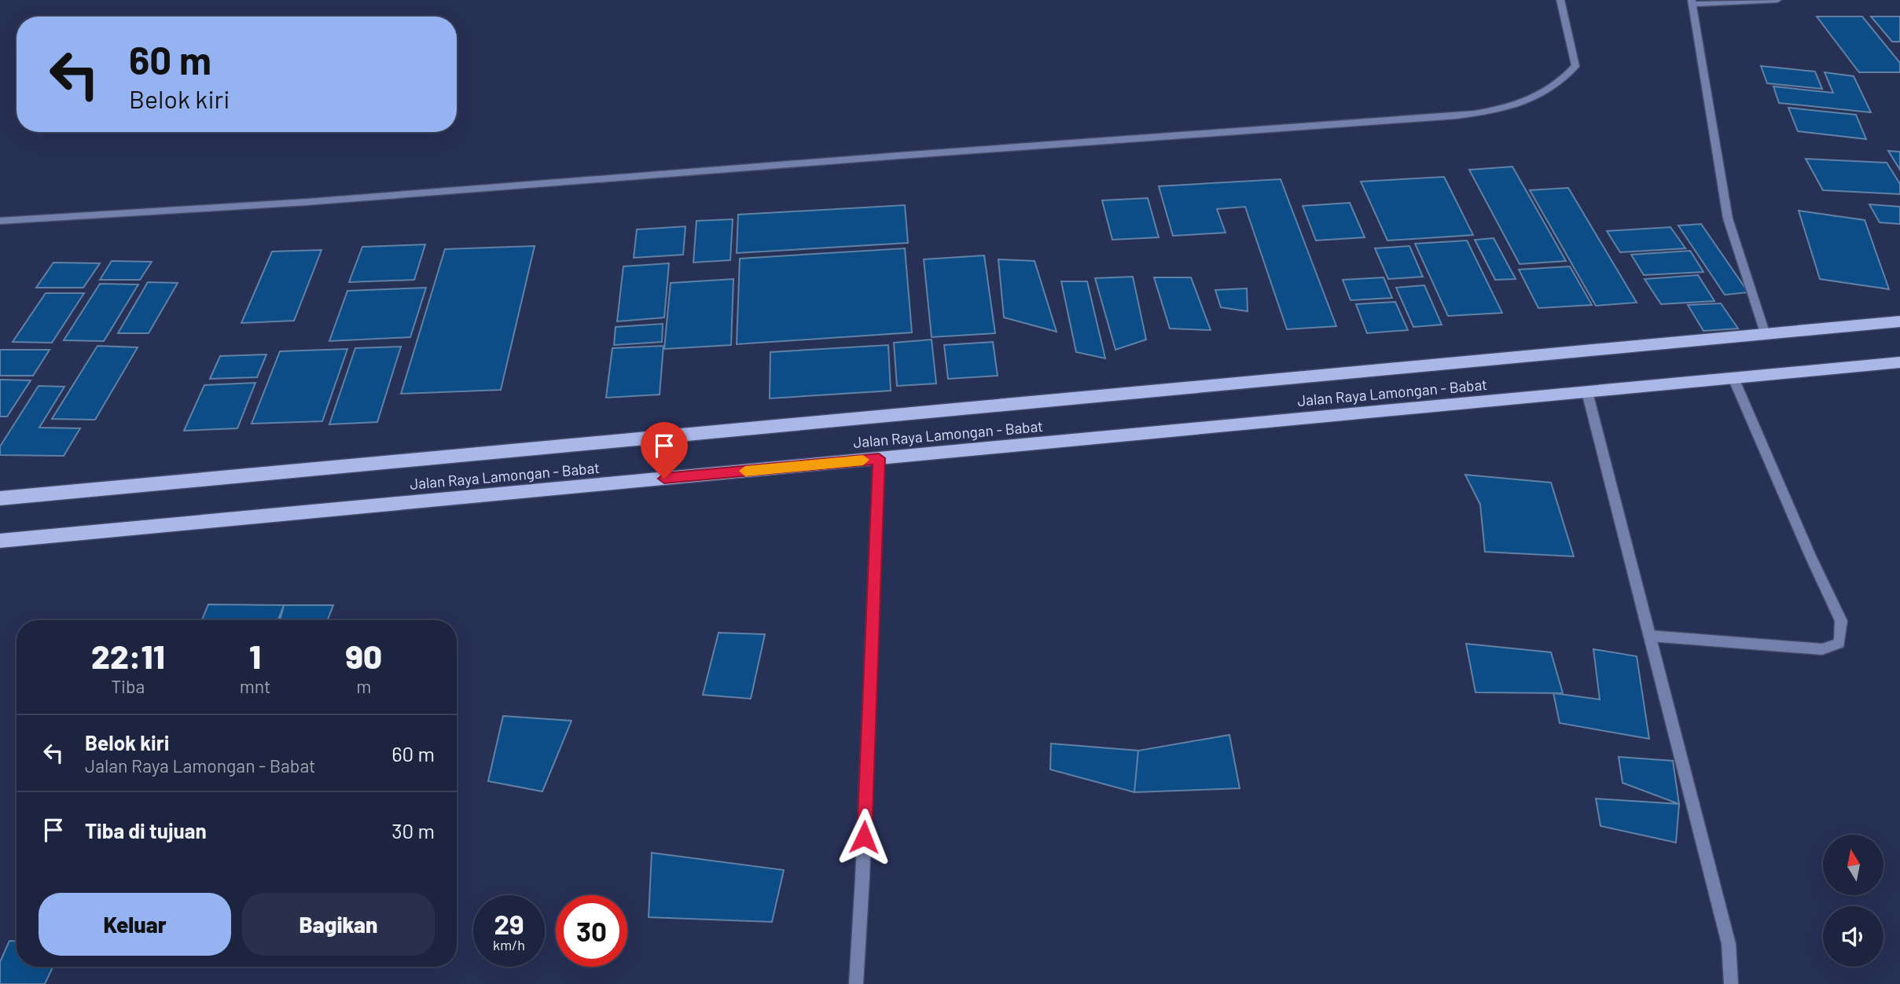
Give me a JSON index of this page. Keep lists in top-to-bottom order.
{
  "streets": {
    "highway": ["Jalan Raya Lamongan - Babat"]
  },
  "north": "top",
  "page": {
    "turn": ["60 m", "Belok kiri"],
    "eta": [
      "22:11",
      "Tiba",
      "1",
      "mnt",
      "90",
      "m"
    ],
    "list": [
      {
        "name": "Belok kiri",
        "note": "Jalan Raya Lamongan - Babat",
        "value": "60 m"
      },
      {
        "name": "Tiba di tujuan",
        "value": "30 m"
      }
    ],
    "buttons": ["Keluar", "Bagikan"],
    "speed": "29 km/h",
    "limit": "30"
  }
}
